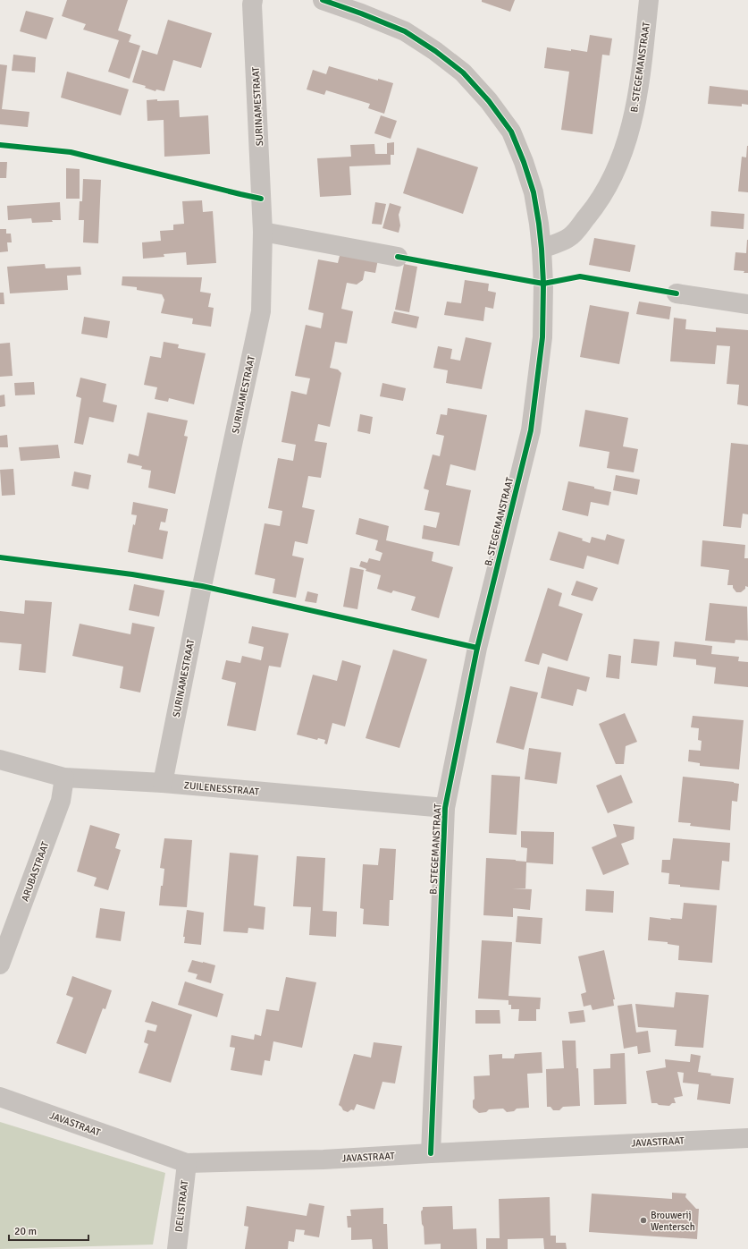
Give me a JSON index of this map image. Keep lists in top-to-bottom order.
{
  "streets": {
    "street": [
      "B. STEGEMANSTRAAT",
      "SURINAMESTRAAT",
      "ZUILENESSTRAAT",
      "ARUBASTRAAT",
      "JAVASTRAAT",
      "DELISTRAAT"
    ]
  },
  "crossings": [
    ["B. STEGEMANSTRAAT", "ZUILENESSTRAAT"],
    ["B. STEGEMANSTRAAT", "JAVASTRAAT"],
    ["SURINAMESTRAAT", "ZUILENESSTRAAT"],
    ["ZUILENESSTRAAT", "ARUBASTRAAT"],
    ["JAVASTRAAT", "DELISTRAAT"]
  ],
  "places": ["Brouwerij Wentersch"],
  "scale_bar": "20 m"
}
